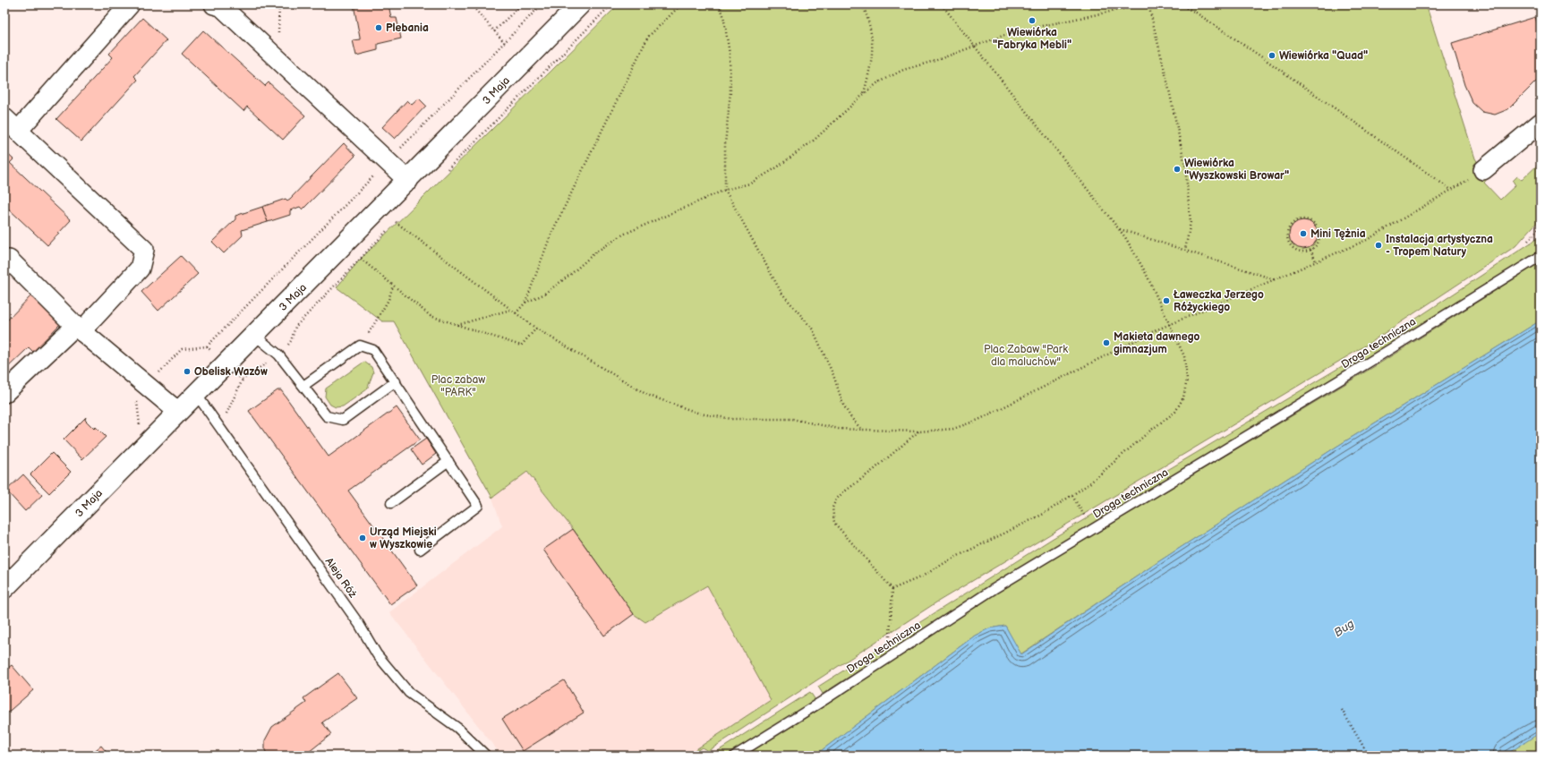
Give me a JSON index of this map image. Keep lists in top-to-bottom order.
{
  "streets": {
    "street": ["3 Maja"],
    "lane": ["Droga techniczna", "Aleja Róż"]
  },
  "crossings": [
    ["3 Maja", "Aleja Róż"]
  ],
  "water": ["Bug"],
  "parks": ["Plac Zabaw \"Park dla maluchów\"", "Plac zabaw \"PARK\""],
  "places": [
    "Wiewiórka \"Fabryka Mebli\"",
    "Plebania",
    "Wiewiórka \"Quad\"",
    "Wiewiórka \"Wyszkowski Browar\"",
    "Mini Tężnia",
    "Instalacja artystyczna - Tropem Natury",
    "Ławeczka Jerzego Różyckiego",
    "Makieta dawnego gimnazjum",
    "Obelisk Wazów",
    "Urząd Miejski w Wyszkowie"
  ]
}
